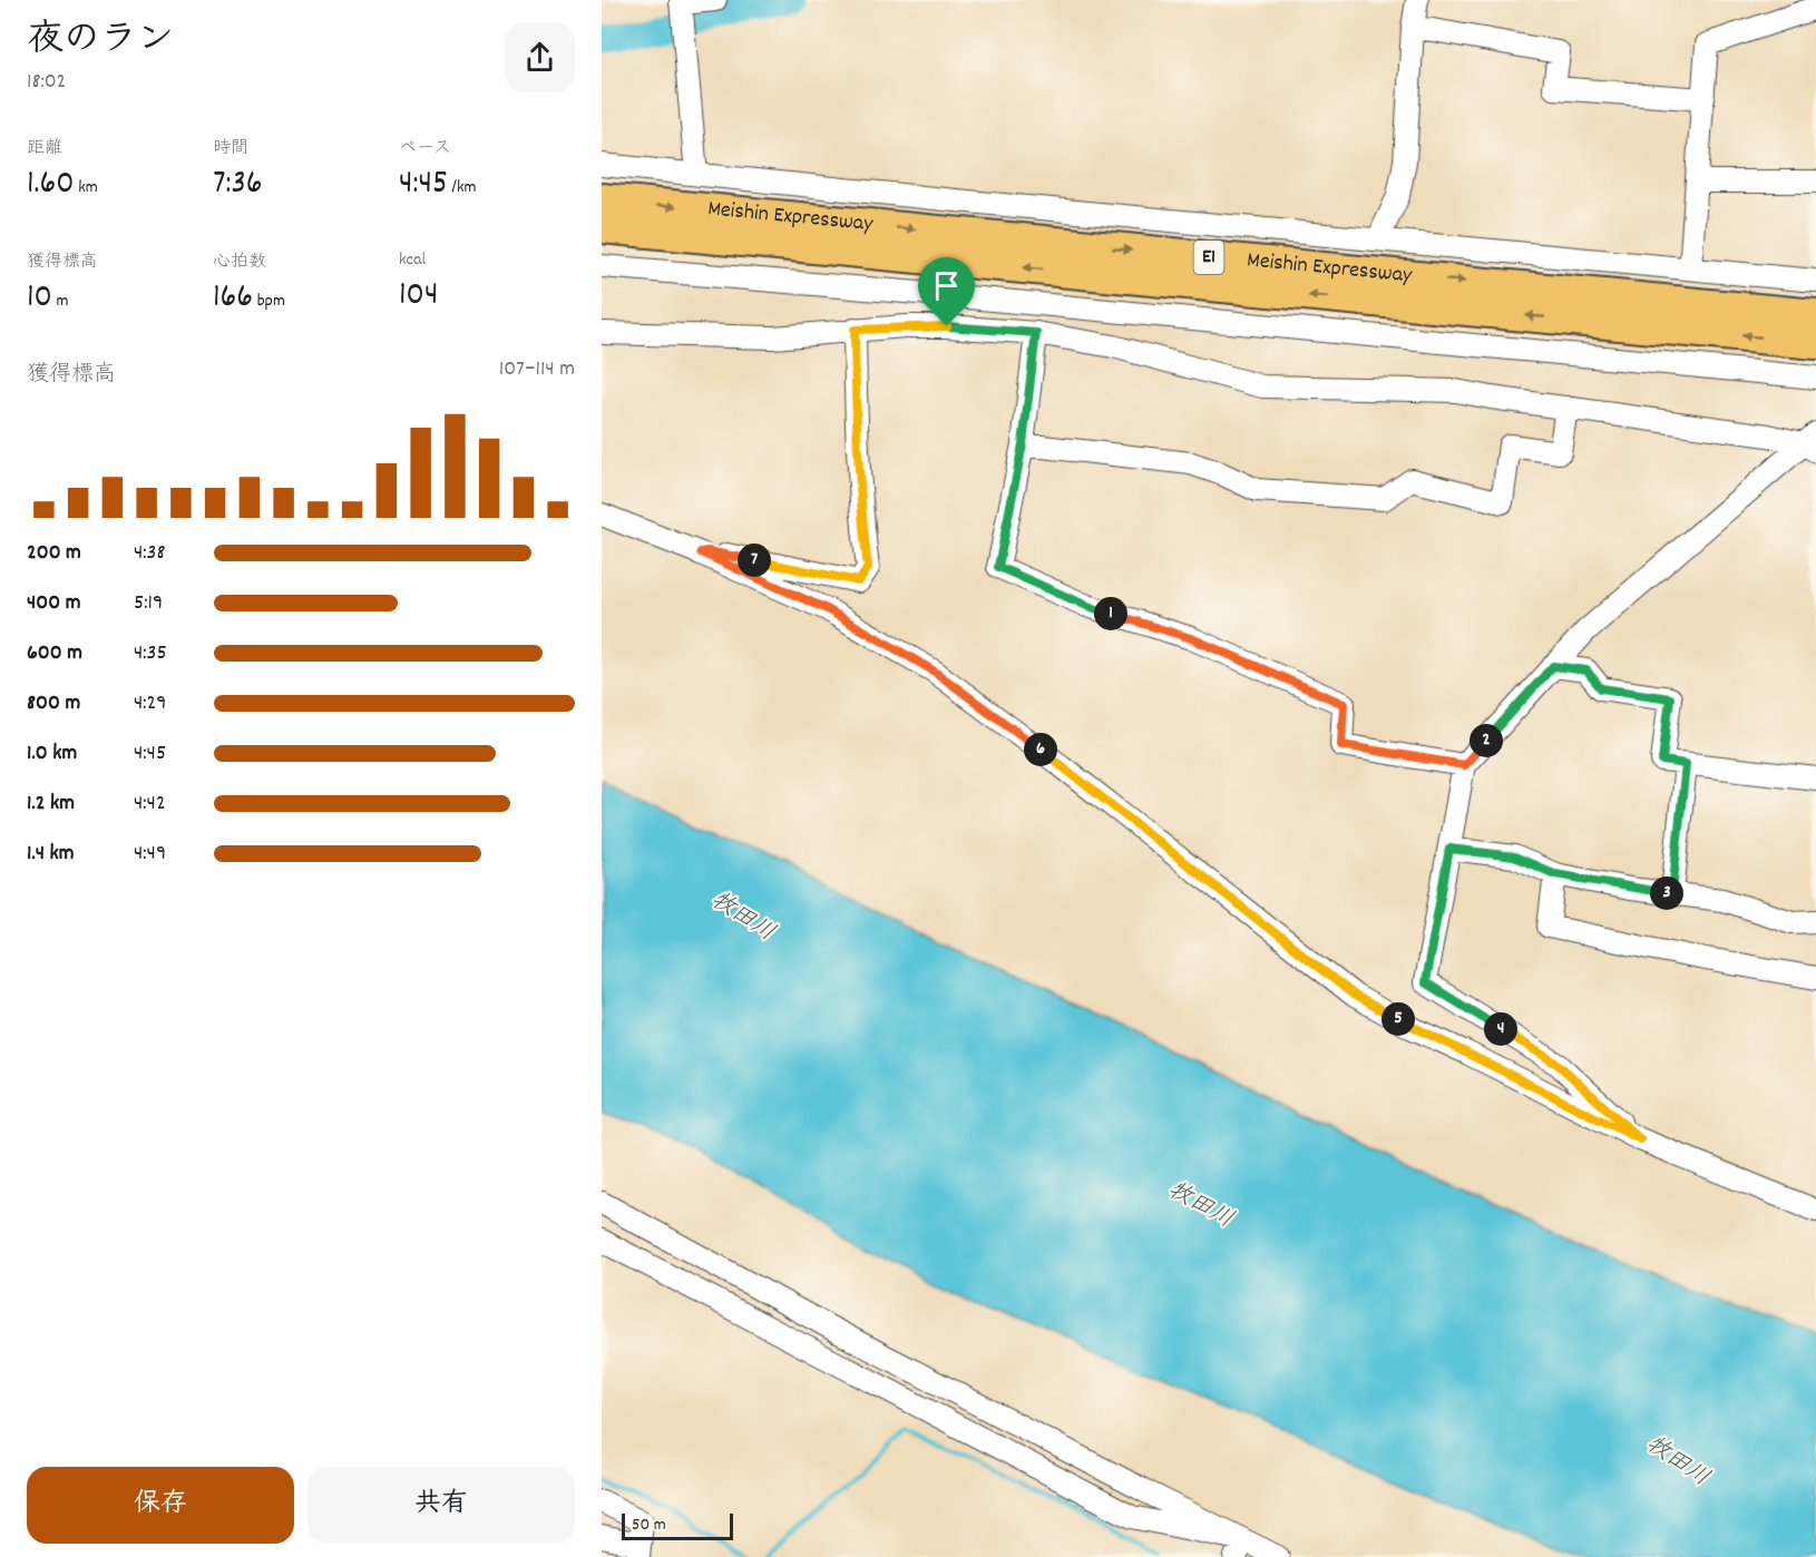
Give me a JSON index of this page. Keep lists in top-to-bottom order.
{
  "streets": {
    "highway": ["Meishin Expressway", "E1"]
  },
  "water": ["牧田川"],
  "scale_bar": "50 m",
  "page": {
    "heading": ["夜のラン", "18:02"],
    "stats": [
      ["距離", "1.60 km"],
      ["時間", "7:36"],
      ["ペース", "4:45 /km"],
      ["獲得標高", "10 m"],
      ["心拍数", "166 bpm"],
      ["kcal", "104"]
    ],
    "chart": ["獲得標高", "107–114 m"],
    "list": [
      {
        "name": "200 m",
        "note": "4:38"
      },
      {
        "name": "400 m",
        "note": "5:19"
      },
      {
        "name": "600 m",
        "note": "4:35"
      },
      {
        "name": "800 m",
        "note": "4:29"
      },
      {
        "name": "1.0 km",
        "note": "4:45"
      },
      {
        "name": "1.2 km",
        "note": "4:42"
      },
      {
        "name": "1.4 km",
        "note": "4:49"
      }
    ],
    "pins": [
      "7",
      "1",
      "2",
      "6",
      "3",
      "5",
      "4"
    ],
    "buttons": ["保存", "共有"],
    "scale": "50 m"
  }
}
